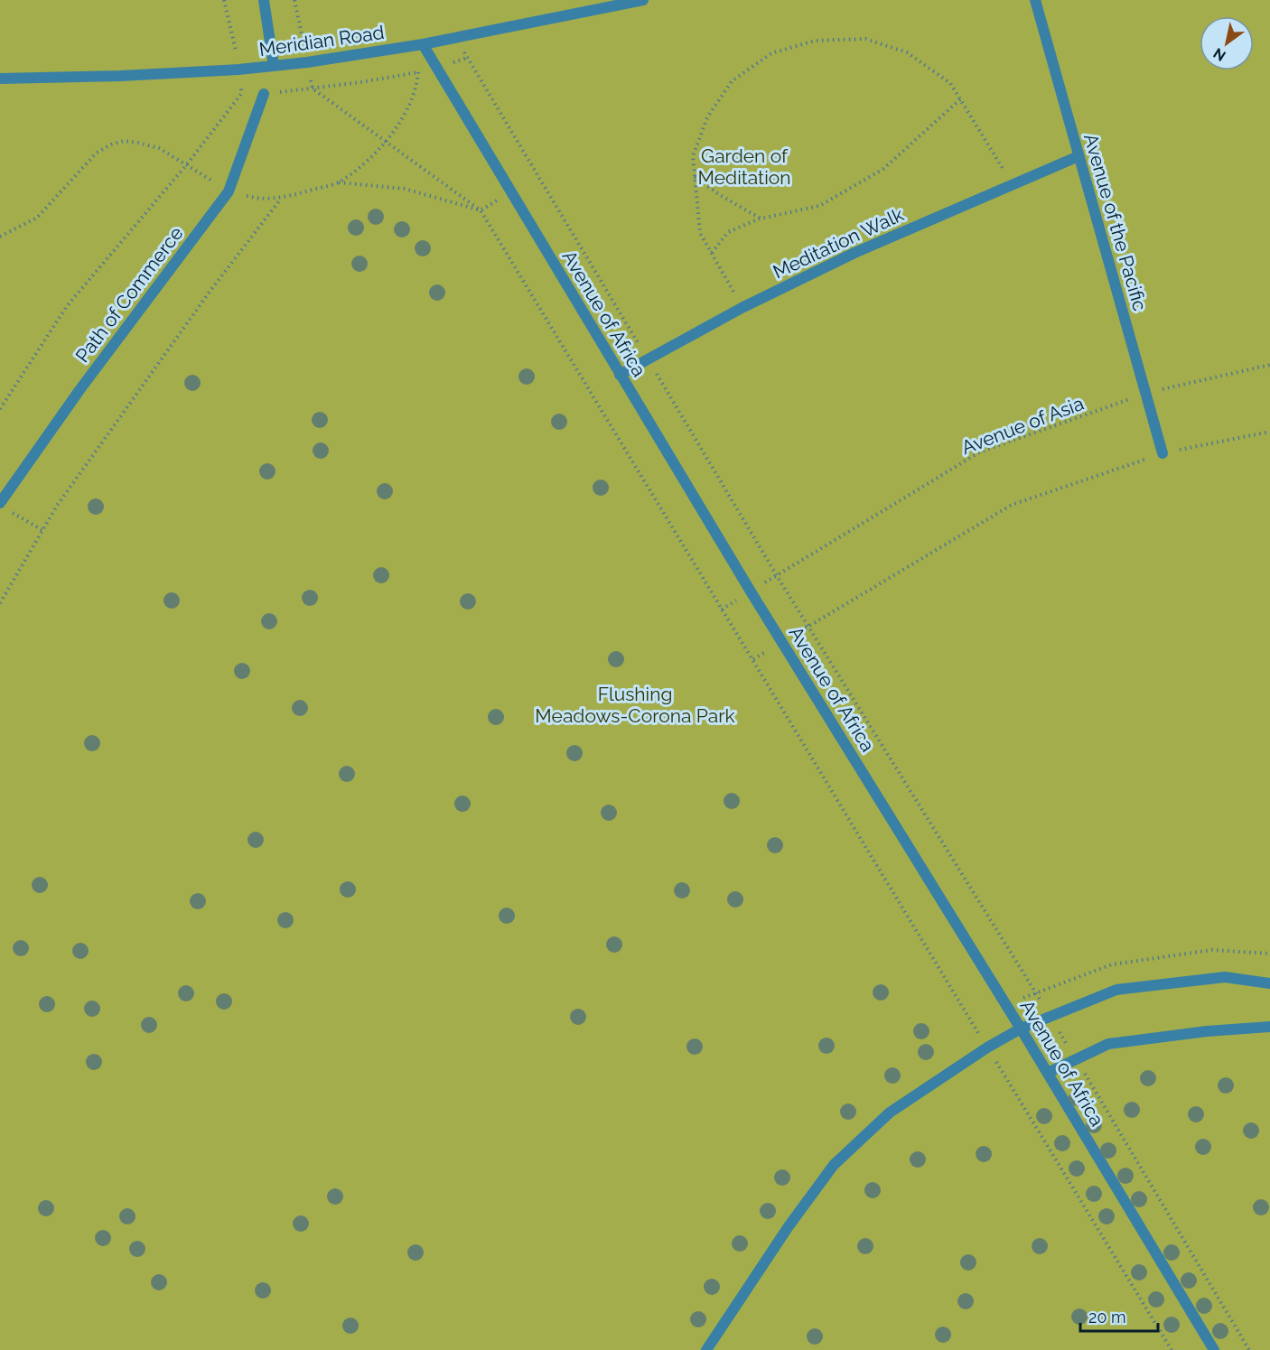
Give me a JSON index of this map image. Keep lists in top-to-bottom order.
{
  "streets": {
    "street": [
      "Meridian Road",
      "Avenue of the Pacific",
      "Meditation Walk",
      "Path of Commerce",
      "Avenue of Africa"
    ],
    "path": ["Avenue of Asia"]
  },
  "crossings": [
    ["Meridian Road", "Avenue of Africa"],
    ["Avenue of the Pacific", "Meditation Walk"],
    ["Avenue of the Pacific", "Avenue of Asia"],
    ["Meditation Walk", "Avenue of Africa"],
    ["Avenue of Africa", "Avenue of Asia"]
  ],
  "parks": ["Garden of Meditation", "Flushing Meadows-Corona Park"],
  "scale_bar": "20 m",
  "north": "bottom left"
}
